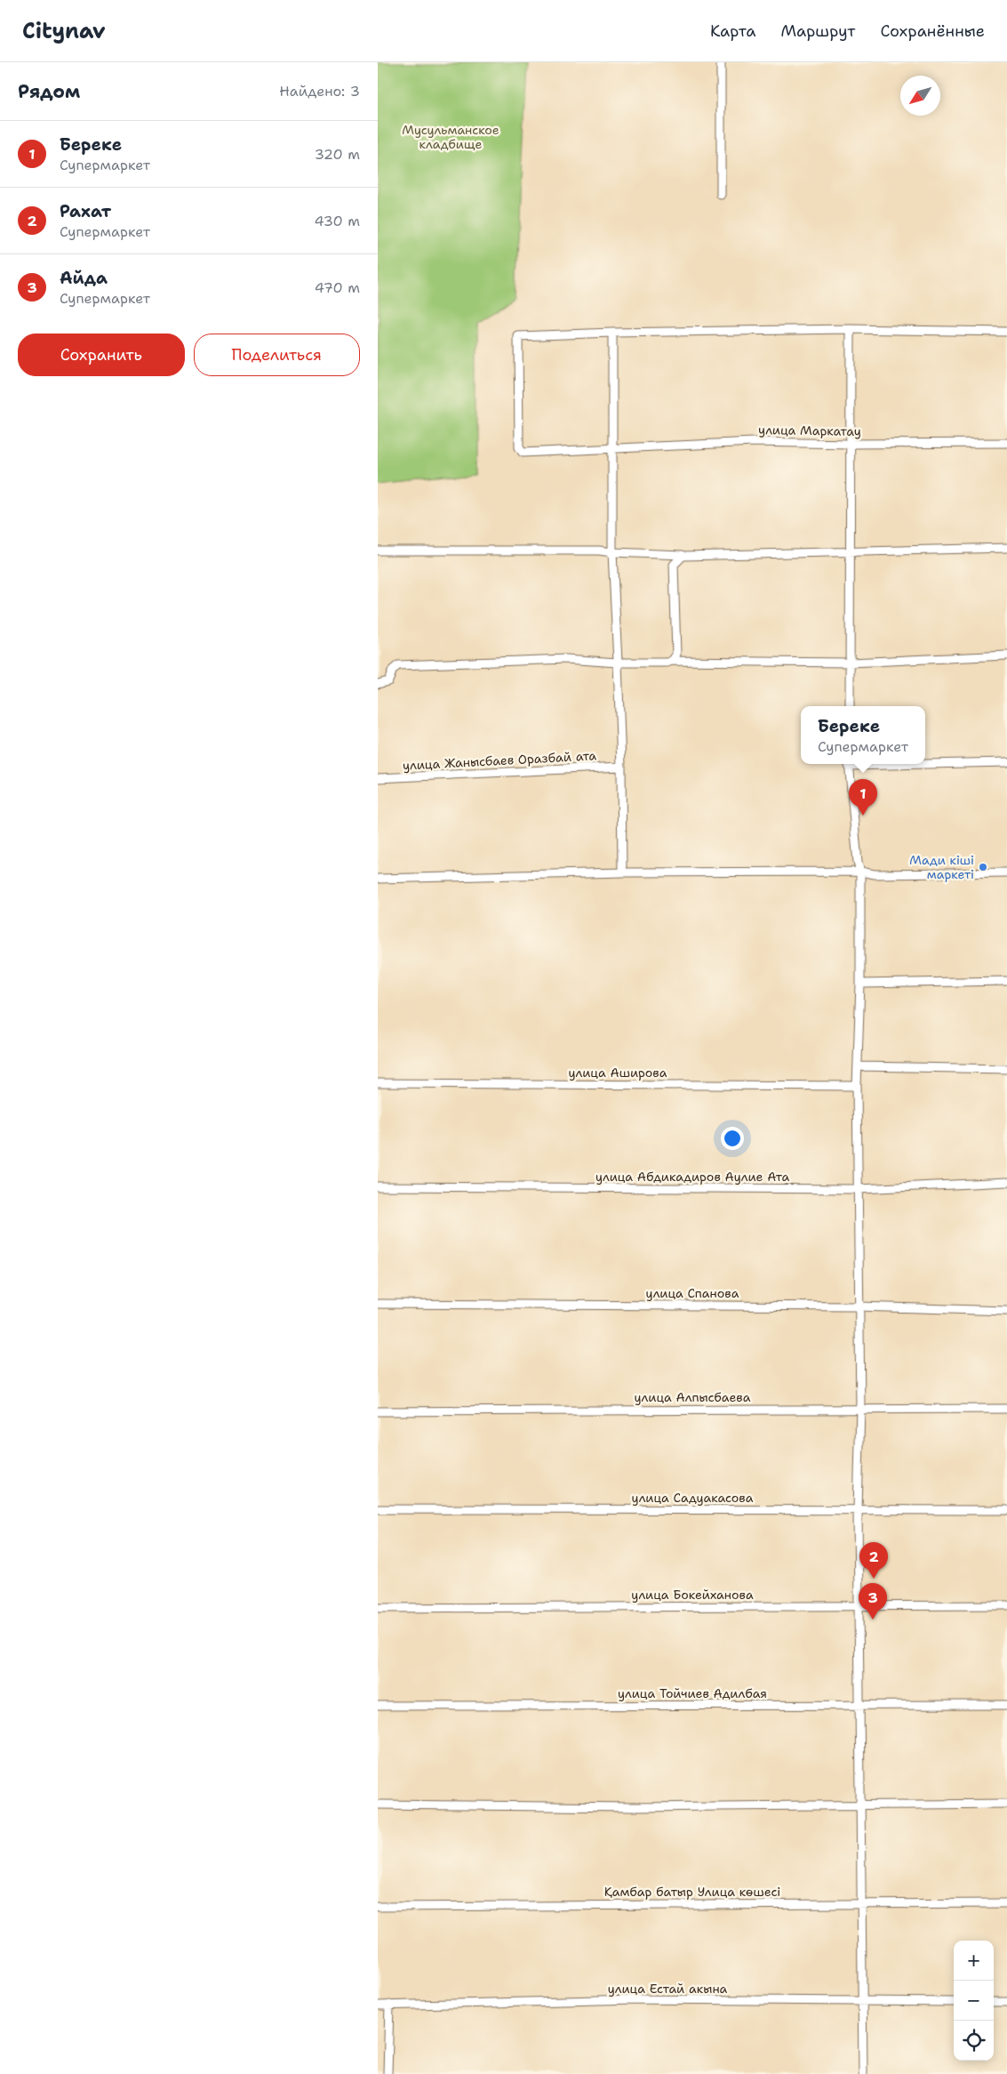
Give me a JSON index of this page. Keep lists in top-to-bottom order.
{
  "streets": {
    "street": [
      "улица Маркатау",
      "улица Жанысбаев Оразбай ата",
      "улица Аширова",
      "улица Абдикадиров Аулие Ата",
      "улица Спанова",
      "улица Алпысбаева",
      "улица Садуакасова",
      "улица Бокейханова",
      "улица Тойчиев Адилбая",
      "Қамбар батыр Улица көшесі",
      "улица Естай акына"
    ]
  },
  "parks": ["Мусульманское кладбище"],
  "places": ["Мади кіші маркеті"],
  "north": "bottom left",
  "page": {
    "header": "Citynav",
    "nav": ["Карта", "Маршрут", "Сохранённые"],
    "heading": ["Рядом", "Найдено: 3"],
    "list": [
      {
        "mark": "1",
        "name": "Береке",
        "note": "Супермаркет",
        "value": "320 m"
      },
      {
        "mark": "2",
        "name": "Рахат",
        "note": "Супермаркет",
        "value": "430 m"
      },
      {
        "mark": "3",
        "name": "Айда",
        "note": "Супермаркет",
        "value": "470 m"
      }
    ],
    "buttons": ["Сохранить", "Поделиться"],
    "popup": ["Береке", "Супермаркет"],
    "pins": ["1", "2", "3"],
    "map_buttons": ["+", "−"]
  }
}
